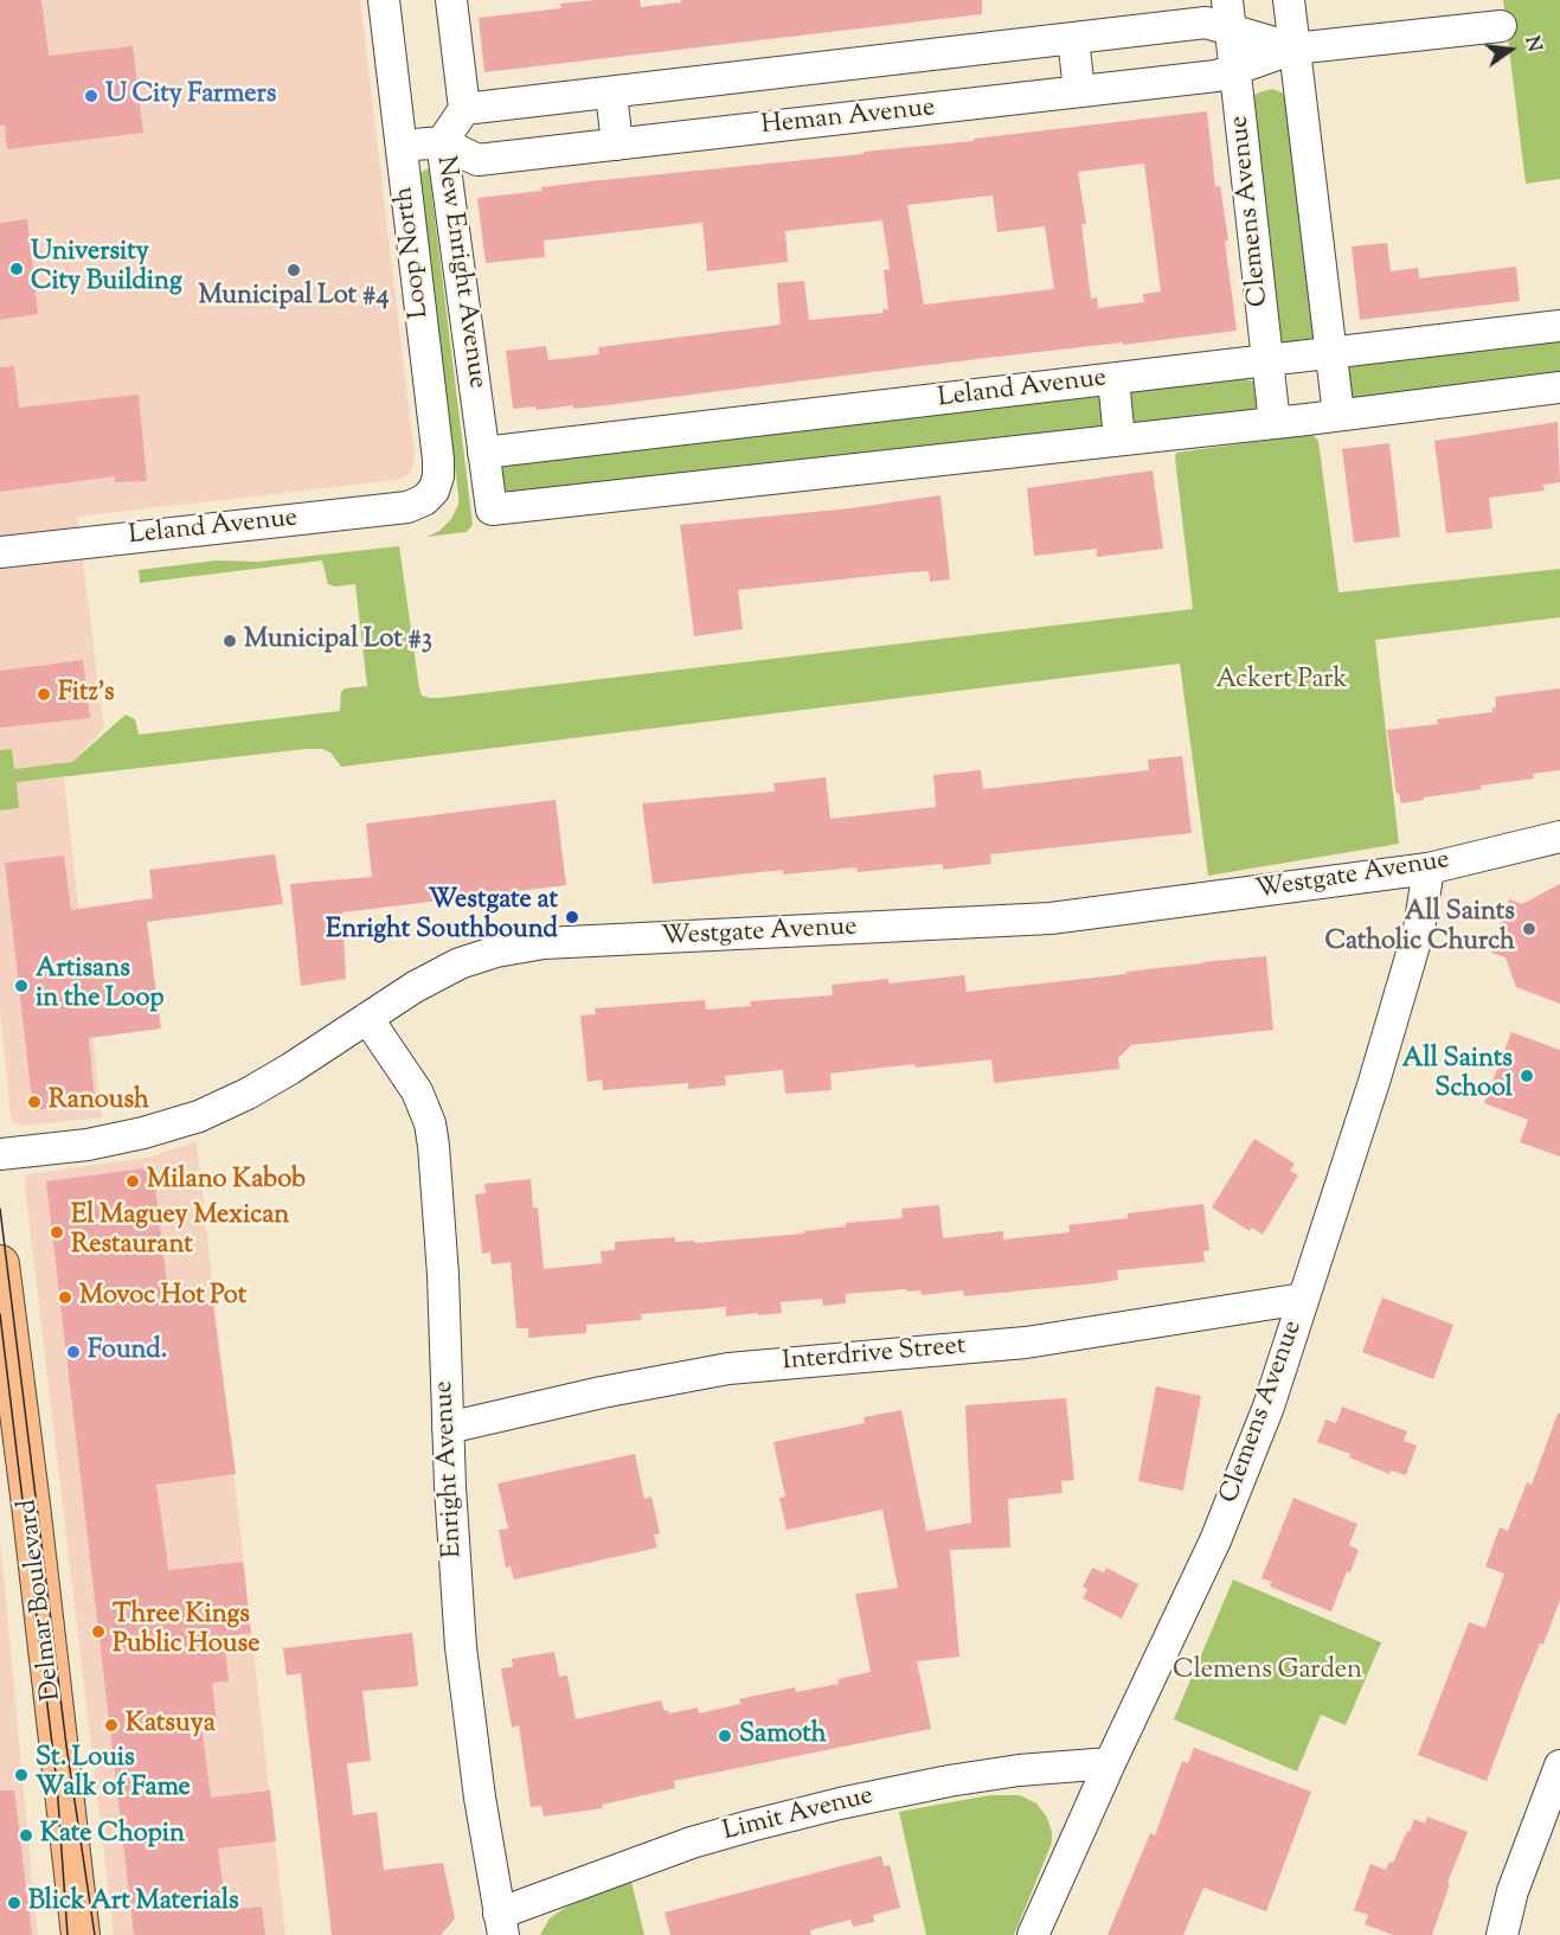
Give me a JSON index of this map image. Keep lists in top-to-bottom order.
{
  "streets": {
    "main road": ["Delmar Boulevard"],
    "street": [
      "Heman Avenue",
      "Clemens Avenue",
      "Loop North",
      "New Enright Avenue",
      "Leland Avenue",
      "Westgate Avenue",
      "Interdrive Street",
      "Enright Avenue",
      "Limit Avenue"
    ]
  },
  "crossings": [
    ["Heman Avenue", "Clemens Avenue"],
    ["Heman Avenue", "New Enright Avenue"],
    ["Clemens Avenue", "Leland Avenue"],
    ["Clemens Avenue", "Westgate Avenue"],
    ["Clemens Avenue", "Interdrive Street"],
    ["Clemens Avenue", "Limit Avenue"],
    ["Loop North", "Leland Avenue"],
    ["New Enright Avenue", "Leland Avenue"],
    ["Westgate Avenue", "Enright Avenue"],
    ["Interdrive Street", "Enright Avenue"],
    ["Enright Avenue", "Limit Avenue"]
  ],
  "parks": ["Ackert Park", "Clemens Garden"],
  "places": [
    "U City Farmers",
    "University City Building",
    "Municipal Lot #4",
    "Municipal Lot #3",
    "Fitz's",
    "Westgate at Enright Southbound",
    "All Saints Catholic Church",
    "Artisans in the Loop",
    "All Saints School",
    "Ranoush",
    "Milano Kabob",
    "El Maguey Mexican Restaurant",
    "Movoc Hot Pot",
    "Found.",
    "Three Kings Public House",
    "Katsuya",
    "Samoth",
    "St. Louis Walk of Fame",
    "Kate Chopin",
    "Blick Art Materials"
  ],
  "north": "right"
}
